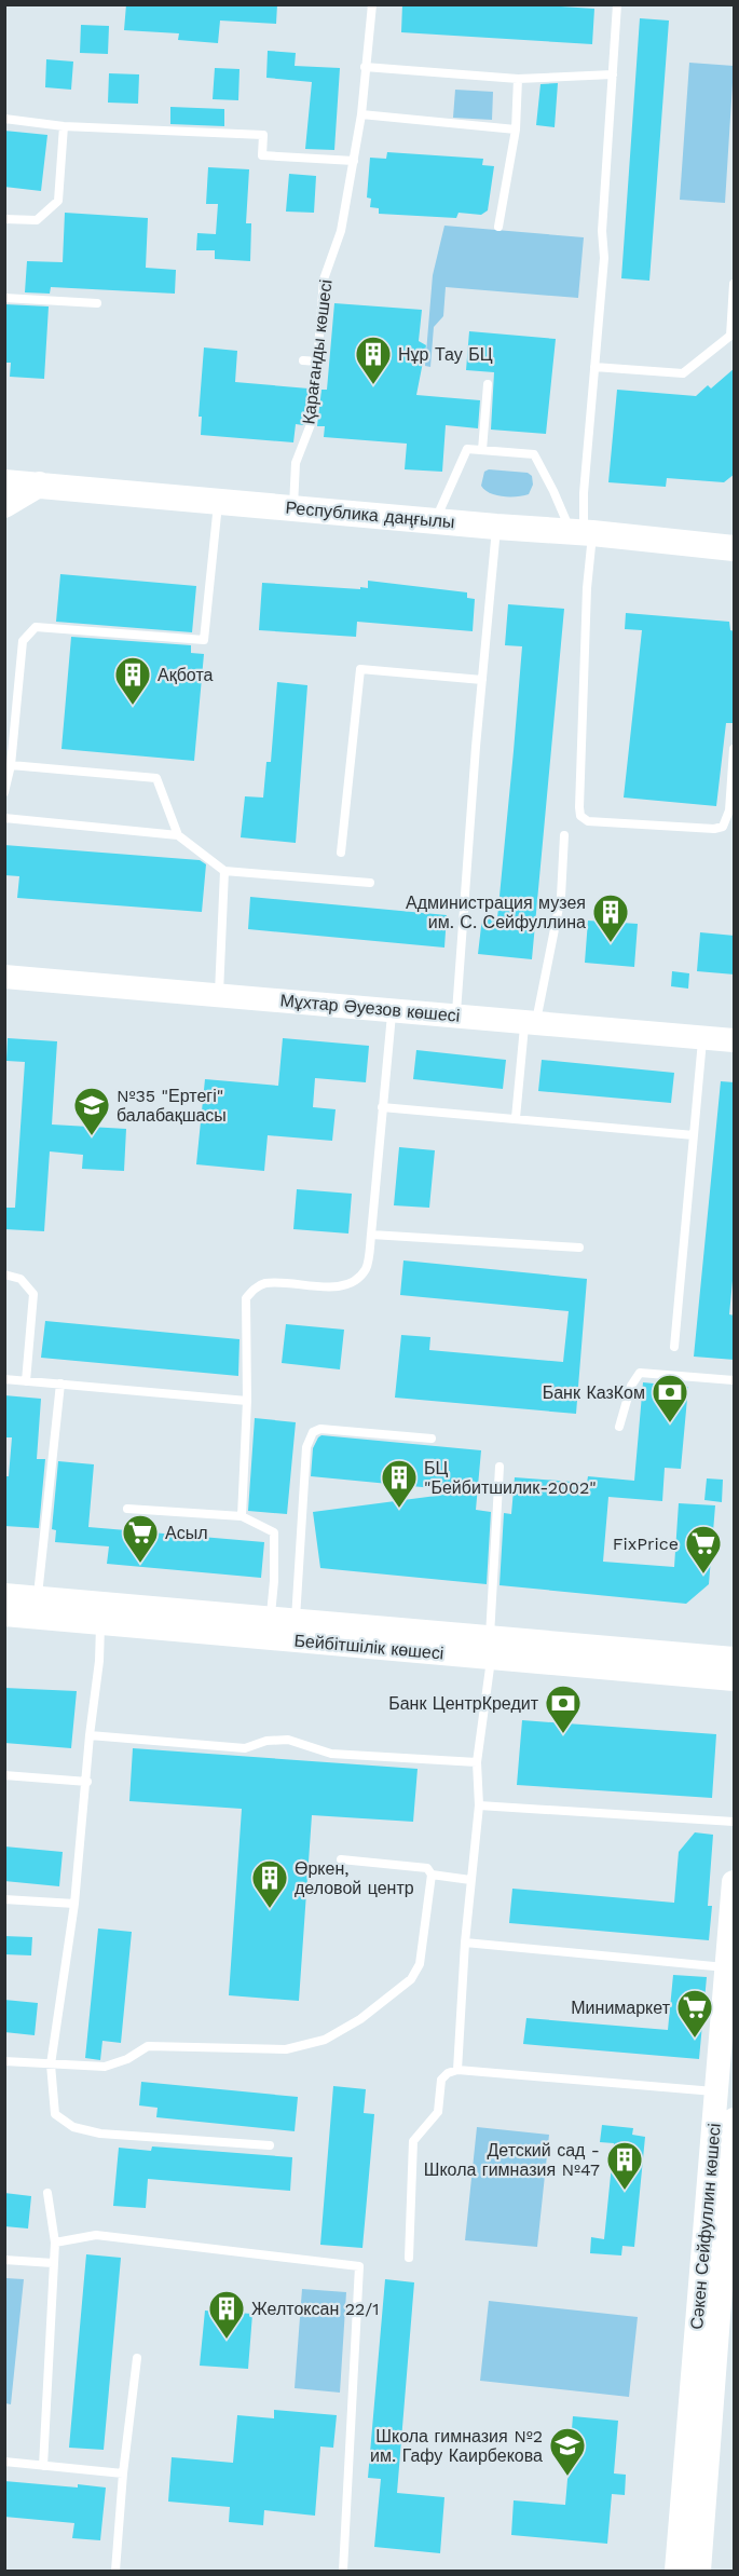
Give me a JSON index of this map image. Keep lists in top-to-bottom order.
{
  "streets": {
    "main road": [
      "Республика даңғылы",
      "Мұхтар Әуезов көшесі",
      "Бейбітшілік көшесі",
      "Сәкен Сейфуллин көшесі"
    ],
    "lane": ["Қарағанды көшесі"]
  },
  "crossings": [
    ["Қарағанды көшесі", "Республика даңғылы"]
  ],
  "places": {
    "building": [
      "Нұр Тау БЦ",
      "Ақбота",
      "Администрация музея им. С. Сейфуллина",
      "БЦ \"Бейбитшилик-2002\"",
      "Өркен, деловой центр",
      "Детский сад - Школа гимназия №47",
      "Желтоксан 22/1"
    ],
    "school or university": ["№35 \"Ертегі\" балабақшасы", "Школа гимназия №2 им. Гафу Каирбекова"],
    "bank": ["Банк КазКом", "Банк ЦентрКредит"],
    "supermarket": ["Асыл", "FixPrice", "Минимаркет"]
  }
}
